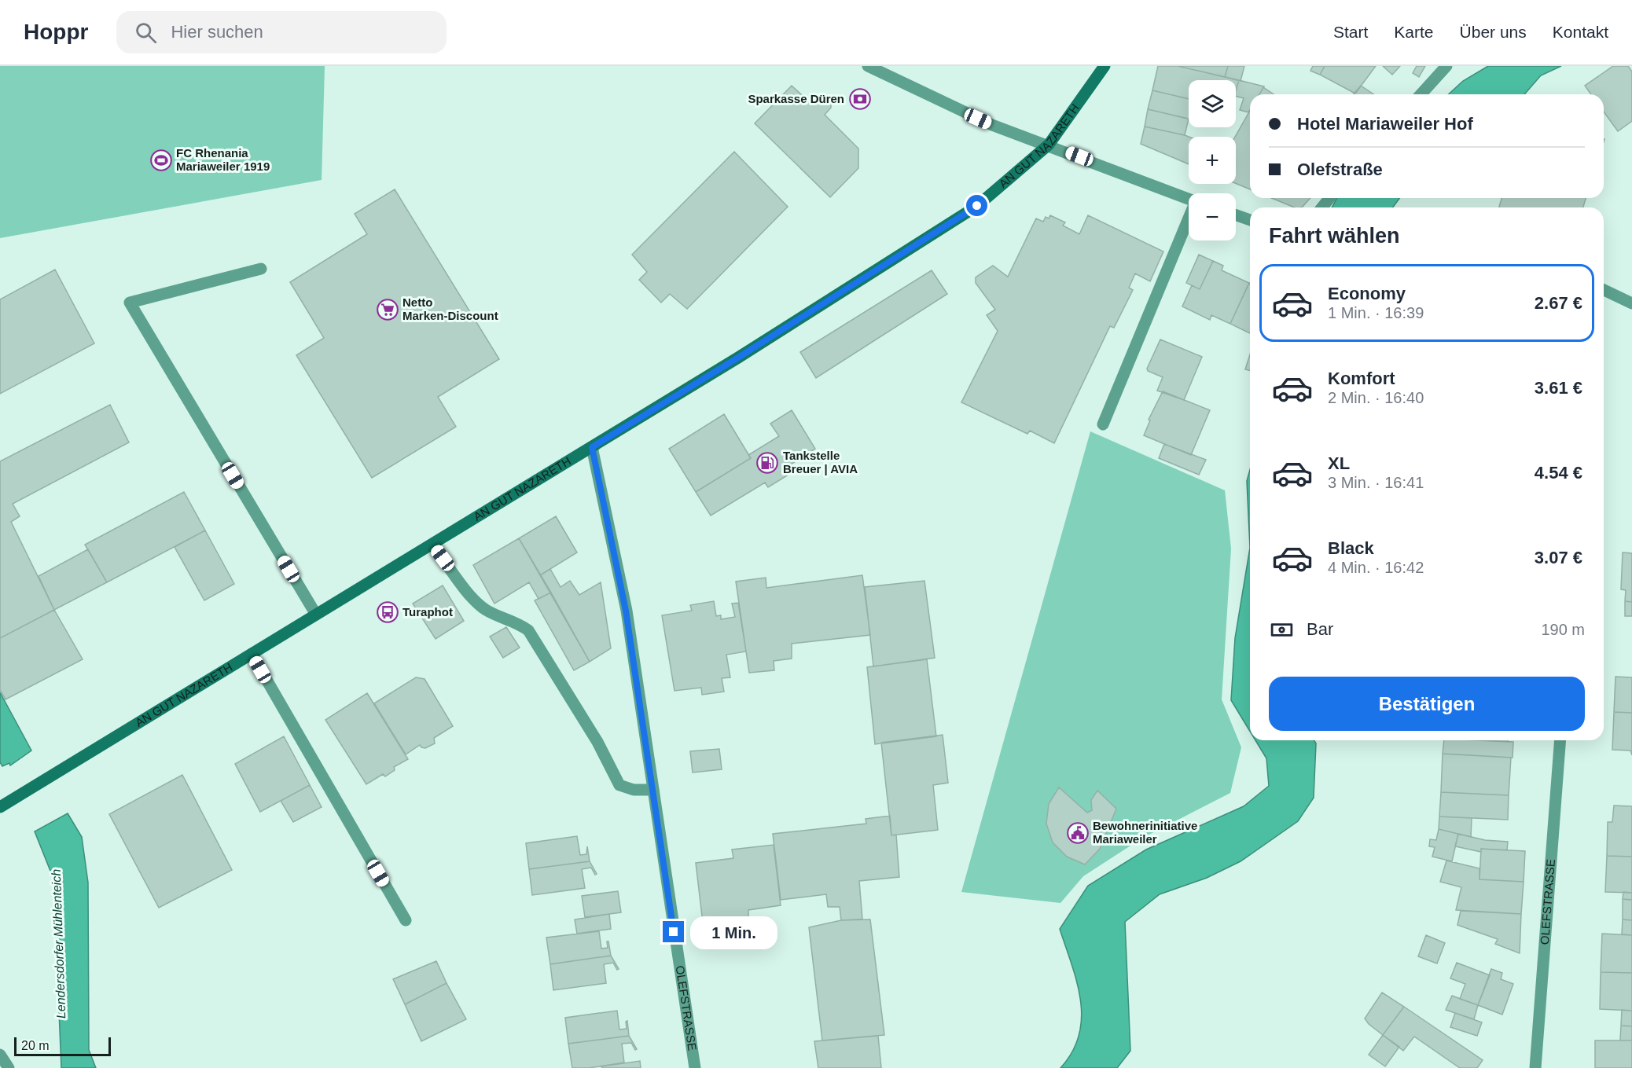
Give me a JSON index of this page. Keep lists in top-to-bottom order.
{
  "streets": {
    "main road": ["AN GUT NAZARETH"],
    "street": ["OLEFSTRASSE"]
  },
  "crossings": [
    ["AN GUT NAZARETH", "OLEFSTRASSE"]
  ],
  "water": ["Lendersdorfer Mühlenteich"],
  "places": {
    "bank": ["Sparkasse Düren"],
    "sports": ["FC Rhenania Mariaweiler 1919"],
    "supermarket": ["Netto Marken-Discount"],
    "fuel station": ["Tankstelle Breuer | AVIA"],
    "bus stop": ["Turaphot"],
    "public building": ["Bewohnerinitiative Mariaweiler"]
  },
  "scale_bar": "20 m",
  "page": {
    "header": "Hoppr",
    "search": "Hier suchen",
    "nav": [
      "Start",
      "Karte",
      "Über uns",
      "Kontakt"
    ],
    "map_buttons": ["+", "−"],
    "banner": ["Hotel Mariaweiler Hof", "Olefstraße"],
    "heading": "Fahrt wählen",
    "list": [
      {
        "name": "Economy",
        "note": "1 Min. · 16:39",
        "value": "2.67 €"
      },
      {
        "name": "Komfort",
        "note": "2 Min. · 16:40",
        "value": "3.61 €"
      },
      {
        "name": "XL",
        "note": "3 Min. · 16:41",
        "value": "4.54 €"
      },
      {
        "name": "Black",
        "note": "4 Min. · 16:42",
        "value": "3.07 €"
      }
    ],
    "pay": ["Bar", "190 m"],
    "buttons": "Bestätigen",
    "bubble": "1 Min.",
    "scale": "20 m"
  }
}
